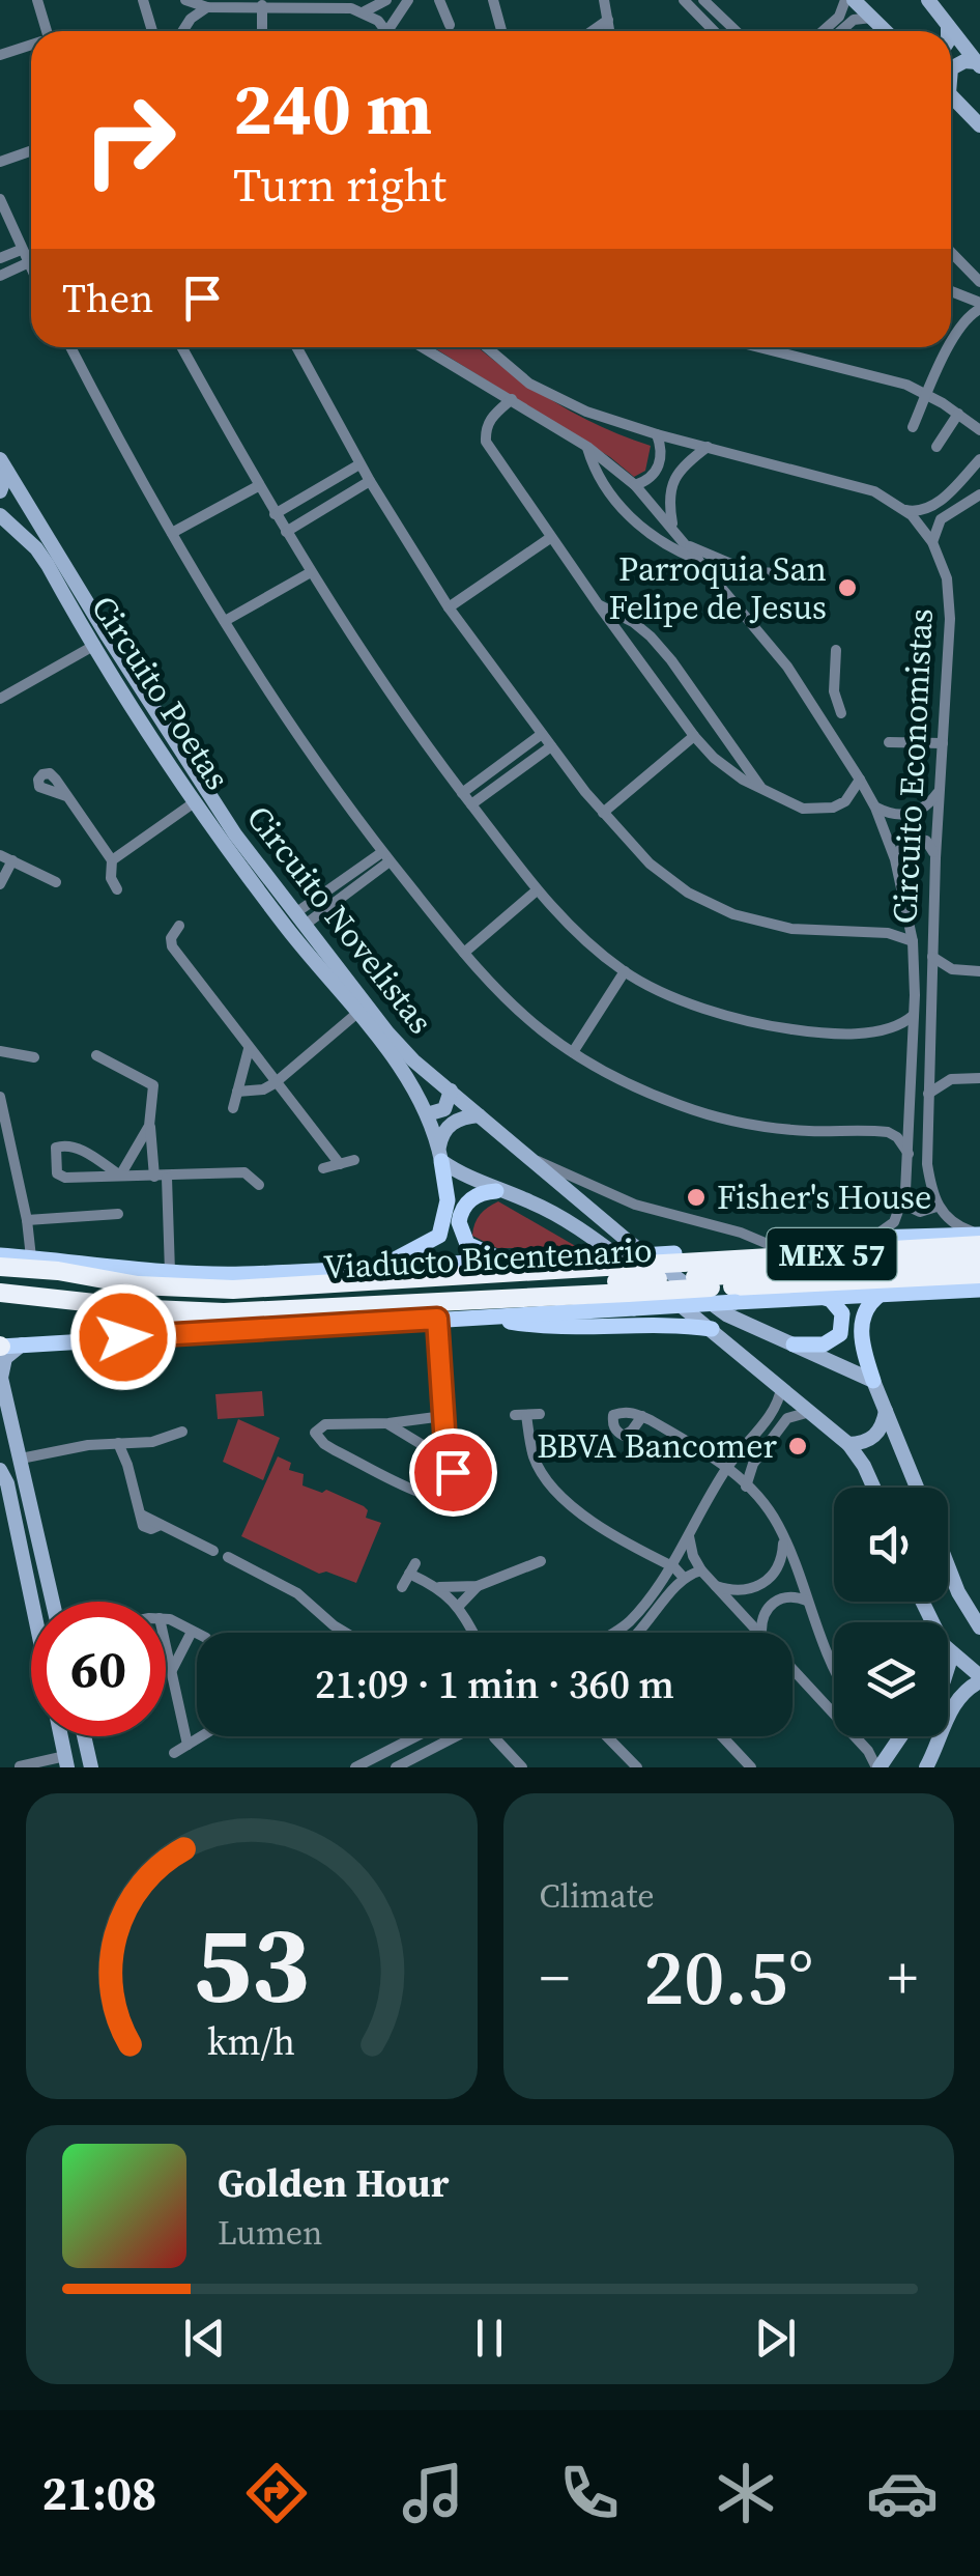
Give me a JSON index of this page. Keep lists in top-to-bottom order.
{
  "streets": {
    "highway": ["MEX 57", "Viaducto Bicentenario"],
    "main road": ["Circuito Poetas", "Circuito Novelistas"],
    "street": ["Circuito Economistas"]
  },
  "crossings": [
    ["MEX 57", "Viaducto Bicentenario"]
  ],
  "places": ["Parroquia San Felipe de Jesus", "Fisher's House", "BBVA Bancomer"],
  "page": {
    "turn": ["240 m", "Turn right"],
    "then": "Then",
    "limit": "60",
    "trip": "21:09 · 1 min · 360 m",
    "tile": "Climate",
    "heat": ["−", "20.5°", "+"],
    "song": ["Golden Hour", "Lumen"],
    "tabs": "21:08",
    "gauge": ["53", "km/h"]
  }
}
